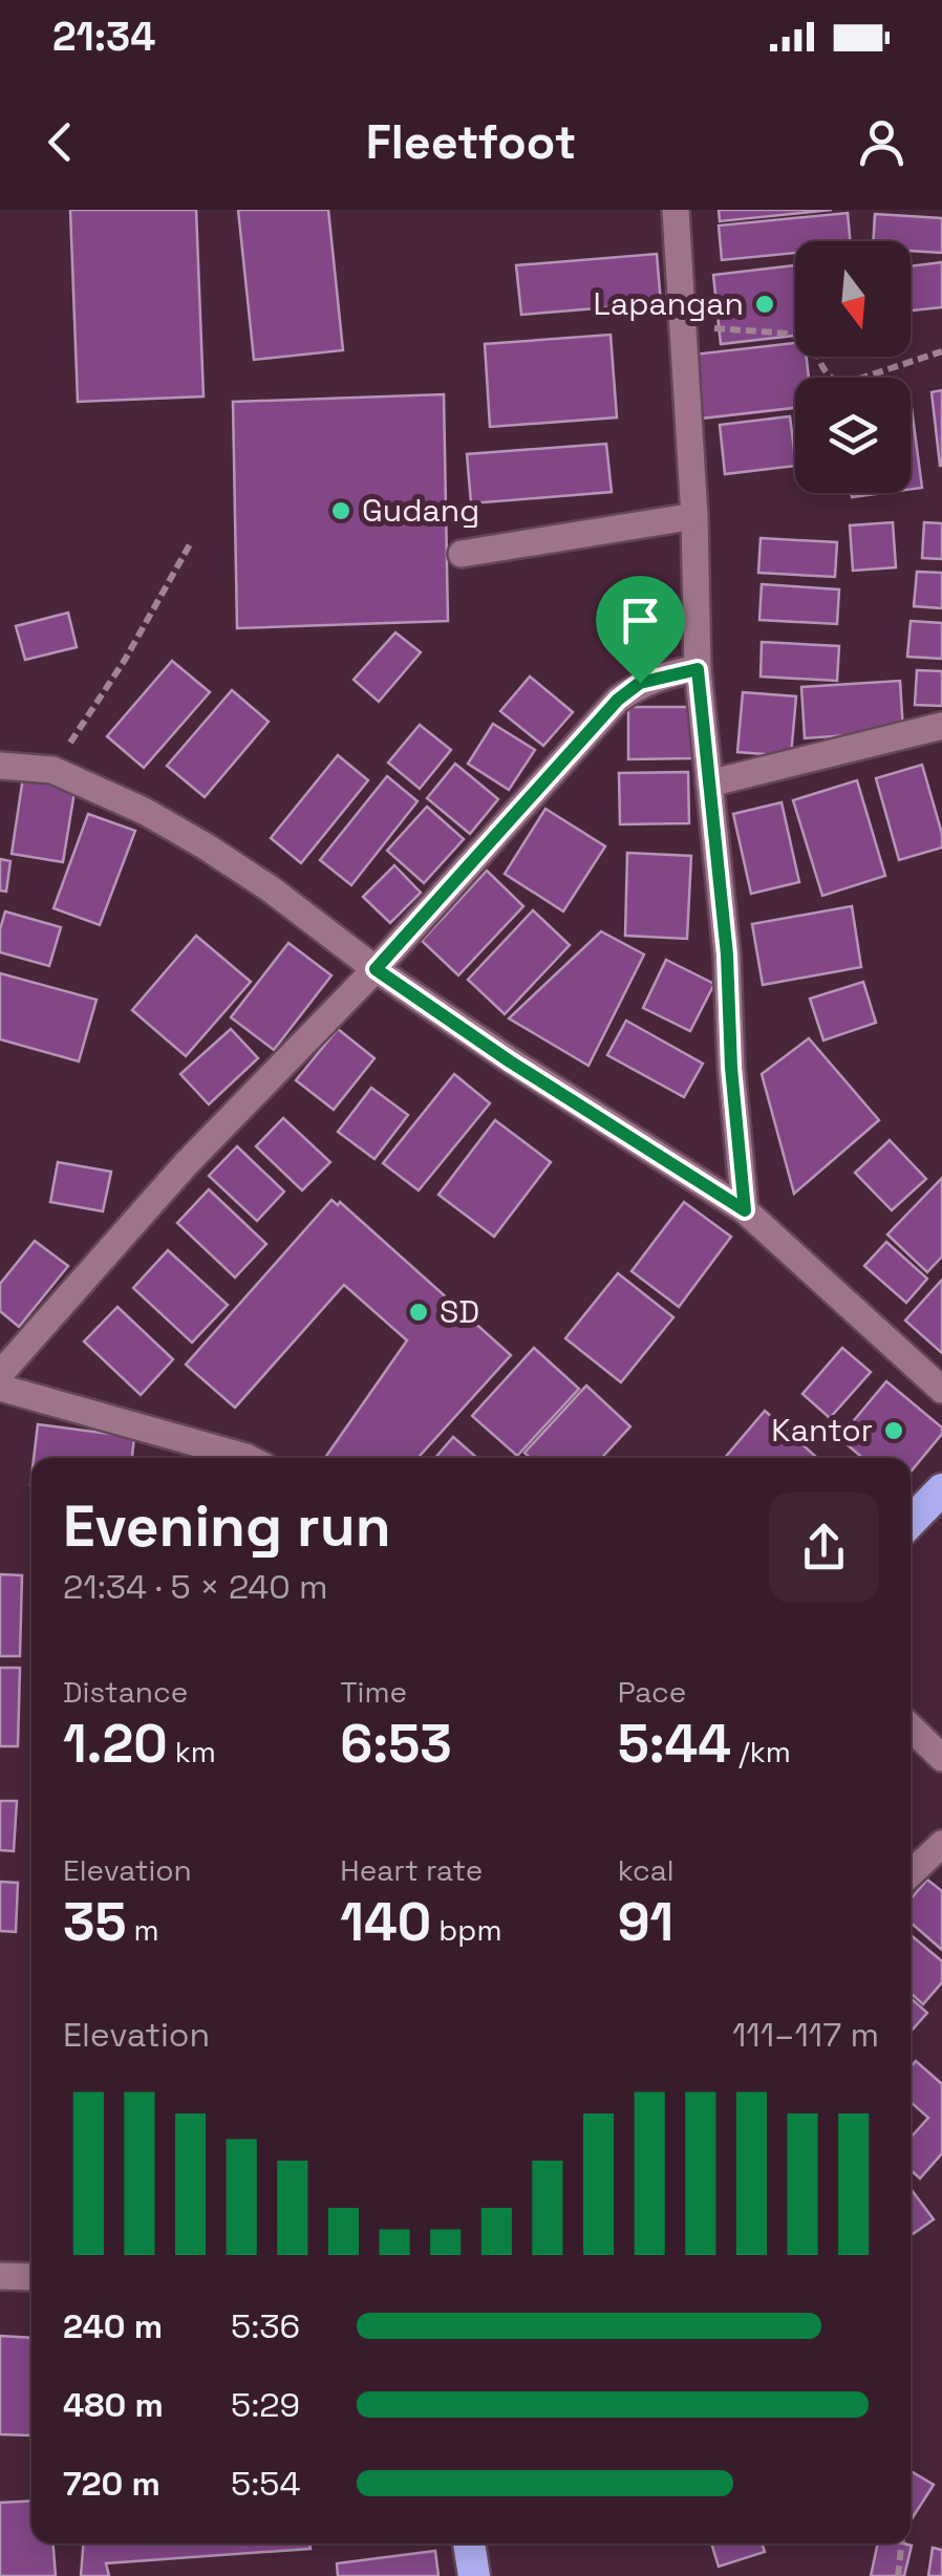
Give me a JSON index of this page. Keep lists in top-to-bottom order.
{
  "places": [
    "Lapangan",
    "Gudang",
    "SD",
    "Kantor"
  ],
  "north": "bottom",
  "page": {
    "status": "21:34",
    "header": "Fleetfoot",
    "heading": ["Evening run", "21:34 · 5 × 240 m"],
    "stats": [
      ["Distance", "1.20 km"],
      ["Time", "6:53"],
      ["Pace", "5:44 /km"],
      ["Elevation", "35 m"],
      ["Heart rate", "140 bpm"],
      ["kcal", "91"]
    ],
    "chart": ["Elevation", "111–117 m"],
    "list": [
      {
        "name": "240 m",
        "note": "5:36"
      },
      {
        "name": "480 m",
        "note": "5:29"
      },
      {
        "name": "720 m",
        "note": "5:54"
      }
    ]
  }
}
